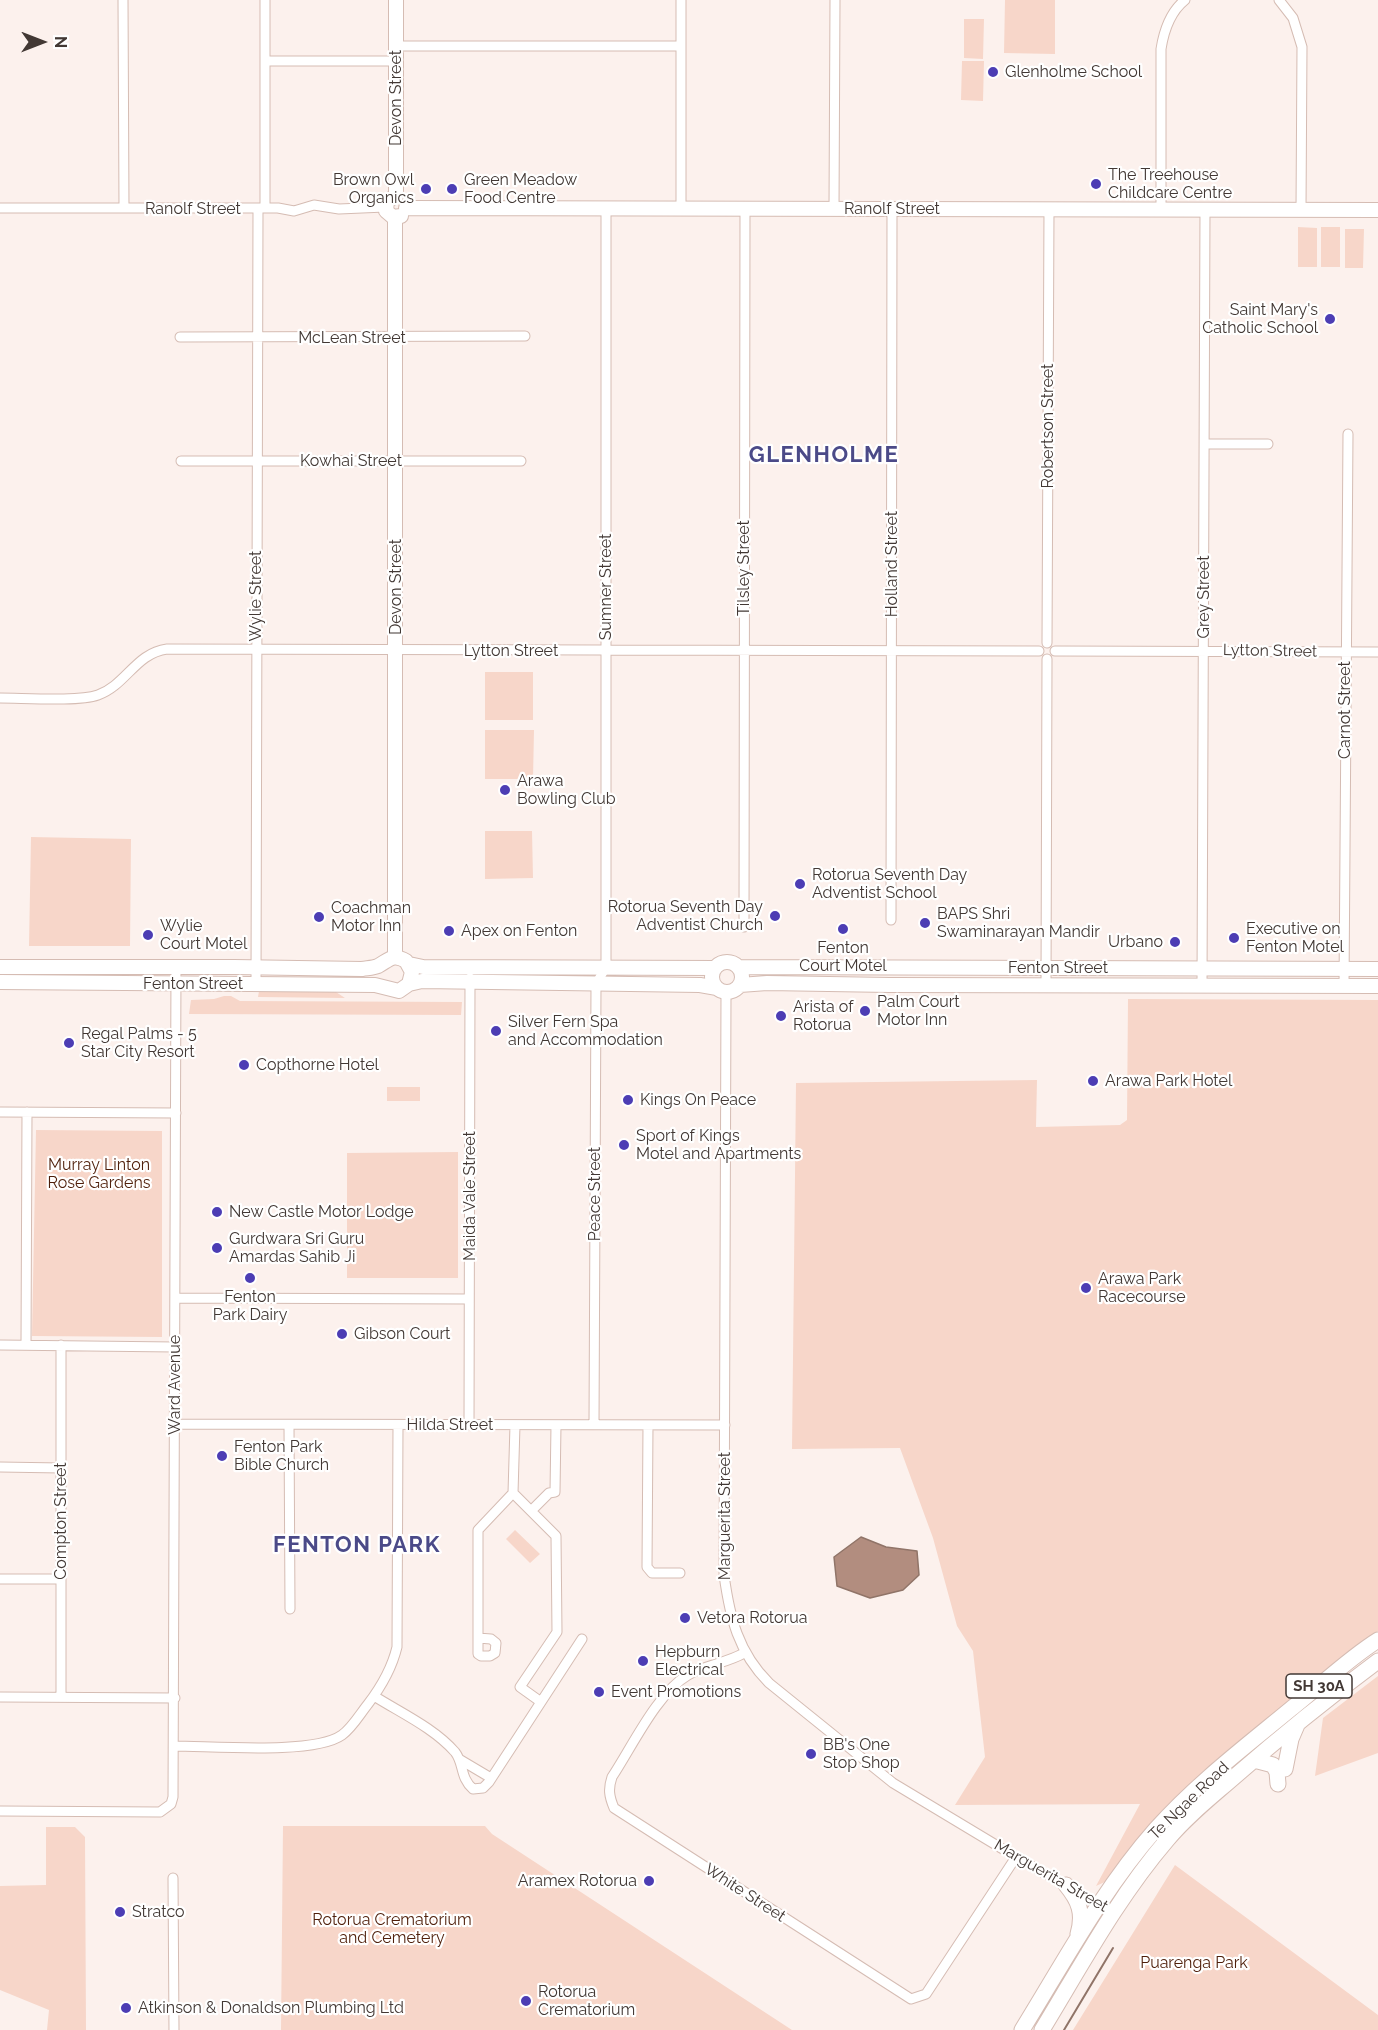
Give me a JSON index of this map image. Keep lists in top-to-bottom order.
{
  "streets": {
    "main road": [
      "Devon Street",
      "Ranolf Street",
      "Fenton Street",
      "SH 30A",
      "Te Ngae Road"
    ],
    "street": [
      "McLean Street",
      "Robertson Street",
      "Kowhai Street",
      "Holland Street",
      "Tilsley Street",
      "Sumner Street",
      "Wylie Street",
      "Grey Street",
      "Lytton Street",
      "Carnot Street",
      "Peace Street",
      "Maida Vale Street",
      "Ward Avenue",
      "Hilda Street",
      "Marguerita Street",
      "Compton Street",
      "White Street"
    ]
  },
  "crossings": [
    ["Devon Street", "Ranolf Street"],
    ["Devon Street", "McLean Street"],
    ["Devon Street", "Kowhai Street"],
    ["Devon Street", "Lytton Street"],
    ["Devon Street", "Fenton Street"],
    ["Ranolf Street", "Robertson Street"],
    ["Ranolf Street", "Holland Street"],
    ["Ranolf Street", "Tilsley Street"],
    ["Ranolf Street", "Sumner Street"],
    ["Ranolf Street", "Wylie Street"],
    ["Ranolf Street", "Grey Street"],
    ["McLean Street", "Wylie Street"],
    ["Robertson Street", "Lytton Street"],
    ["Kowhai Street", "Wylie Street"],
    ["Holland Street", "Lytton Street"],
    ["Tilsley Street", "Lytton Street"],
    ["Sumner Street", "Lytton Street"],
    ["Wylie Street", "Lytton Street"],
    ["Wylie Street", "Fenton Street"],
    ["Grey Street", "Lytton Street"],
    ["Grey Street", "Fenton Street"],
    ["Lytton Street", "Carnot Street"],
    ["Carnot Street", "Fenton Street"],
    ["Fenton Street", "Ward Avenue"],
    ["Fenton Street", "Marguerita Street"],
    ["Peace Street", "Hilda Street"],
    ["Maida Vale Street", "Hilda Street"],
    ["Ward Avenue", "Hilda Street"],
    ["Hilda Street", "Marguerita Street"],
    ["Marguerita Street", "Te Ngae Road"],
    ["Marguerita Street", "White Street"]
  ],
  "districts": ["GLENHOLME", "FENTON PARK"],
  "parks": ["Murray Linton Rose Gardens", "Rotorua Crematorium and Cemetery", "Puarenga Park"],
  "places": [
    "Glenholme School",
    "The Treehouse Childcare Centre",
    "Brown Owl Organics",
    "Green Meadow Food Centre",
    "Saint Mary's Catholic School",
    "Arawa Bowling Club",
    "Rotorua Seventh Day Adventist School",
    "Rotorua Seventh Day Adventist Church",
    "Coachman Motor Inn",
    "BAPS Shri Swaminarayan Mandir",
    "Fenton Court Motel",
    "Apex on Fenton",
    "Wylie Court Motel",
    "Executive on Fenton Motel",
    "Urbano",
    "Palm Court Motor Inn",
    "Arista of Rotorua",
    "Silver Fern Spa and Accommodation",
    "Regal Palms - 5 Star City Resort",
    "Copthorne Hotel",
    "Arawa Park Hotel",
    "Kings On Peace",
    "Sport of Kings Motel and Apartments",
    "New Castle Motor Lodge",
    "Gurdwara Sri Guru Amardas Sahib Ji",
    "Fenton Park Dairy",
    "Arawa Park Racecourse",
    "Gibson Court",
    "Fenton Park Bible Church",
    "Vetora Rotorua",
    "Hepburn Electrical",
    "Event Promotions",
    "BB's One Stop Shop",
    "Aramex Rotorua",
    "Stratco",
    "Rotorua Crematorium",
    "Atkinson & Donaldson Plumbing Ltd"
  ],
  "north": "right"
}
